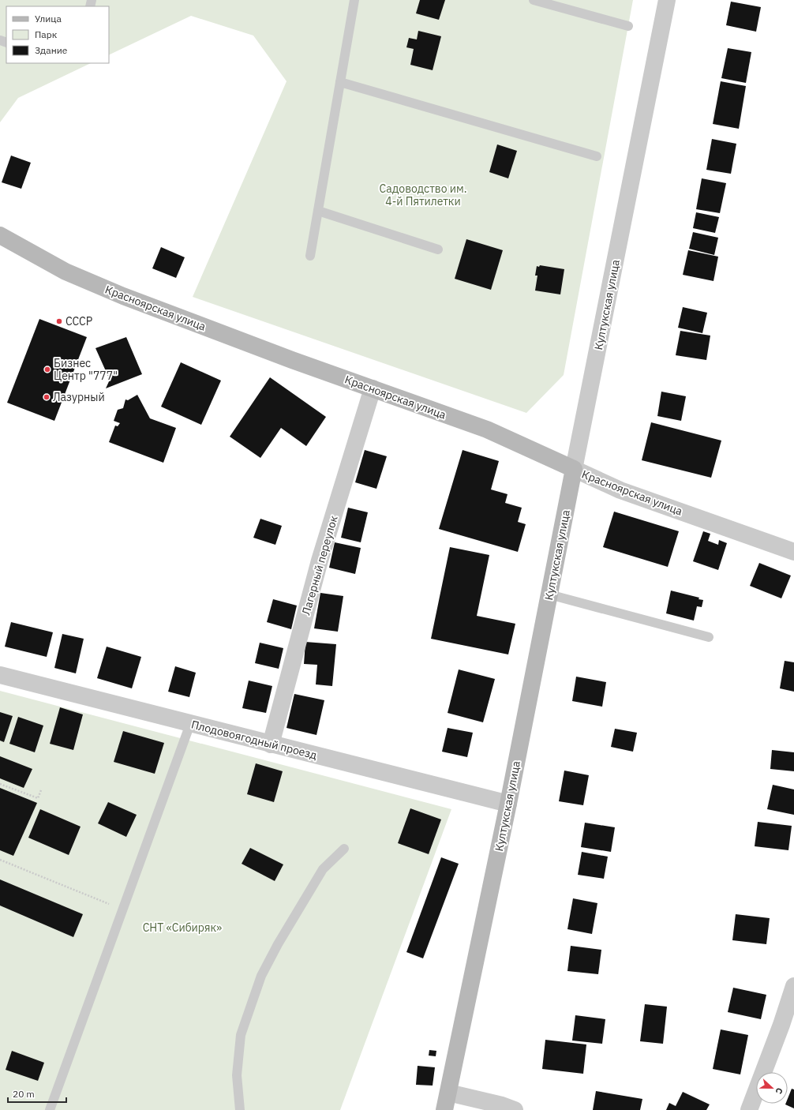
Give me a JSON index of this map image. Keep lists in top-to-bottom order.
{
  "streets": {
    "main road": ["Култукская улица", "Красноярская улица"],
    "street": ["Лагерный переулок", "Плодовоягодный проезд"]
  },
  "crossings": [
    ["Култукская улица", "Красноярская улица"],
    ["Култукская улица", "Плодовоягодный проезд"],
    ["Красноярская улица", "Лагерный переулок"],
    ["Лагерный переулок", "Плодовоягодный проезд"]
  ],
  "parks": ["Садоводство им. 4-й Пятилетки", "СНТ «Сибиряк»"],
  "places": ["СССР", "Бизнес Центр \"777\"", "Лазурный"],
  "legend": ["Улица", "Парк", "Здание"],
  "scale_bar": "20 m",
  "north": "right"
}
